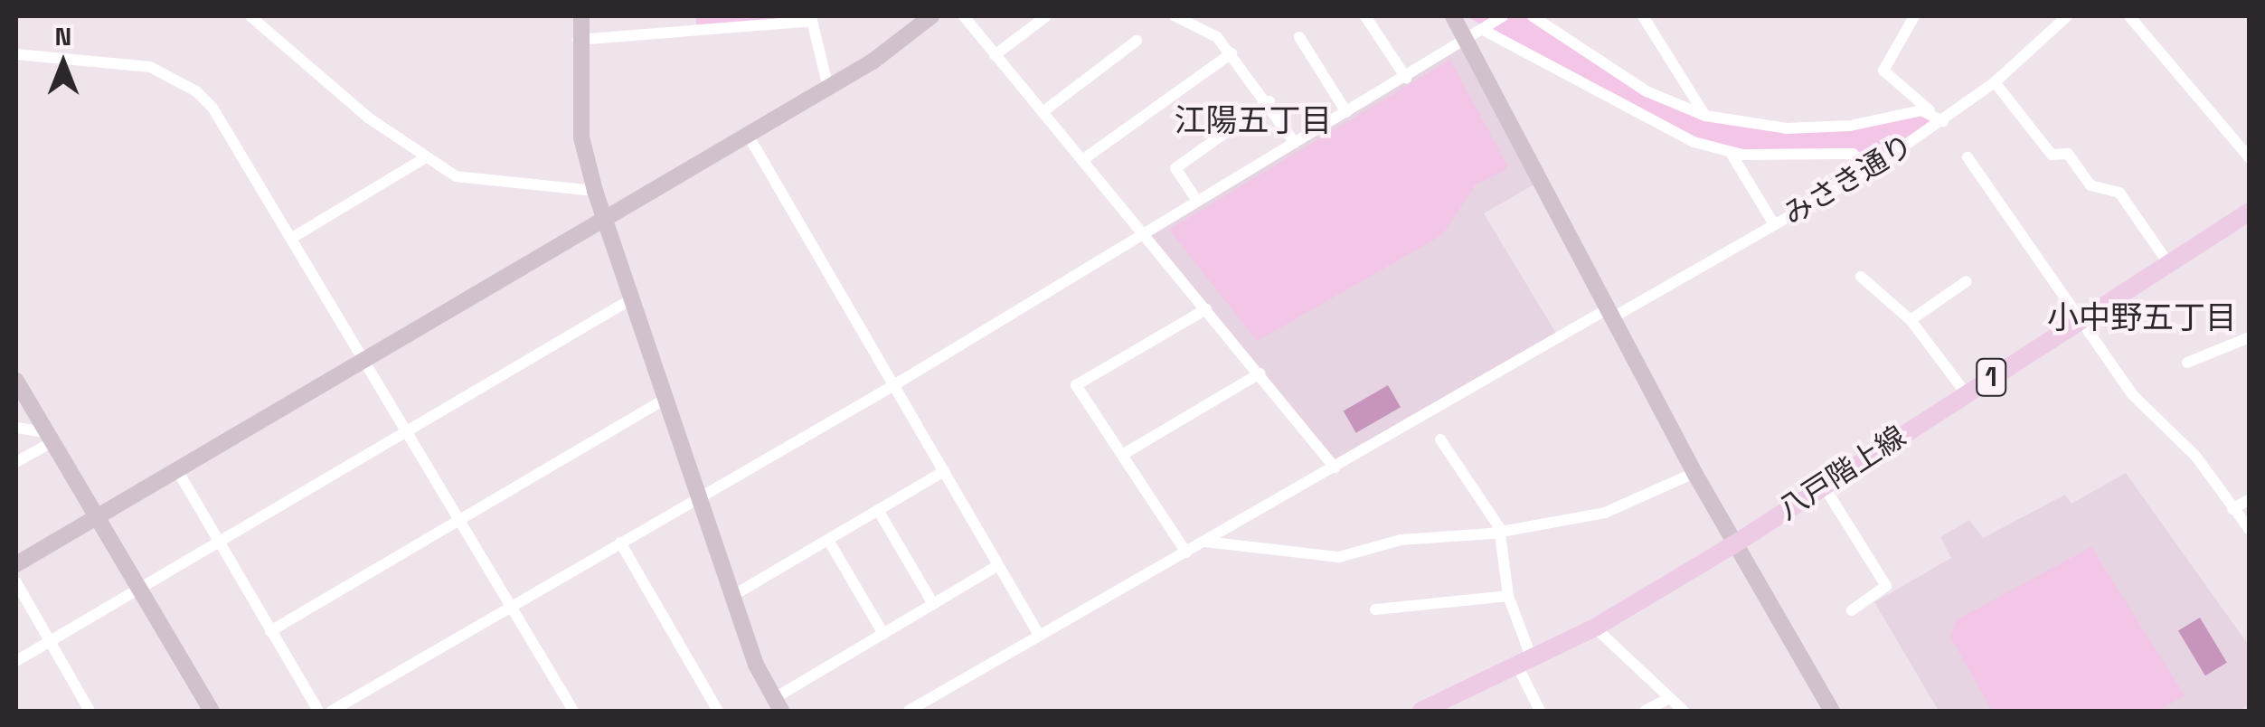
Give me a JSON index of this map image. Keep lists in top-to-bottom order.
{
  "streets": {
    "main road": ["1", "八戸階上線"],
    "street": ["みさき通り"]
  },
  "districts": ["江陽五丁目", "小中野五丁目"],
  "north": "top"
}
